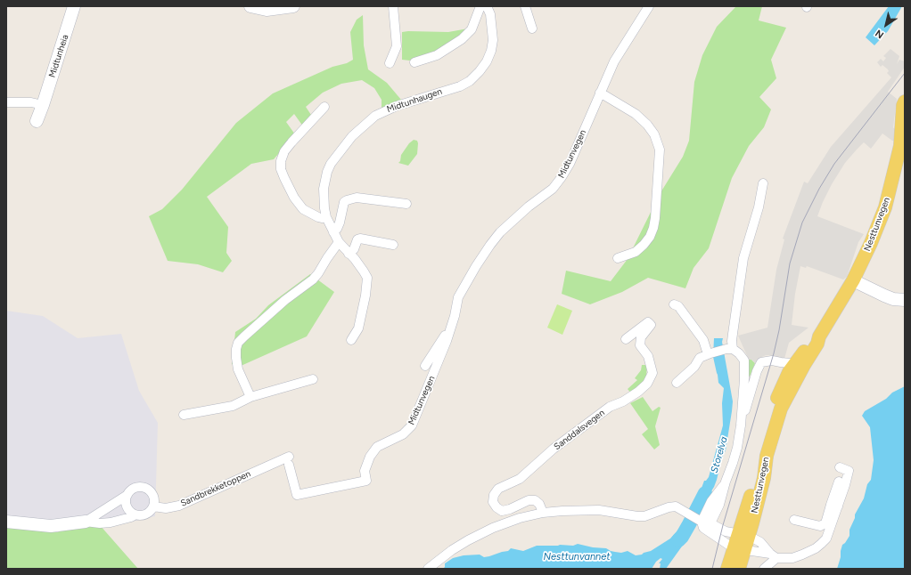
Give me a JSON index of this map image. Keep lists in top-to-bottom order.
{
  "streets": {
    "main road": ["Nesttunvegen"],
    "street": [
      "Midtunheia",
      "Midtunhaugen",
      "Midtunvegen",
      "Sanddalsvegen",
      "Sandbrekketoppen"
    ]
  },
  "crossings": [
    ["Midtunvegen", "Sandbrekketoppen"]
  ],
  "water": ["Storelva", "Nesttunvannet"],
  "north": "bottom left"
}
